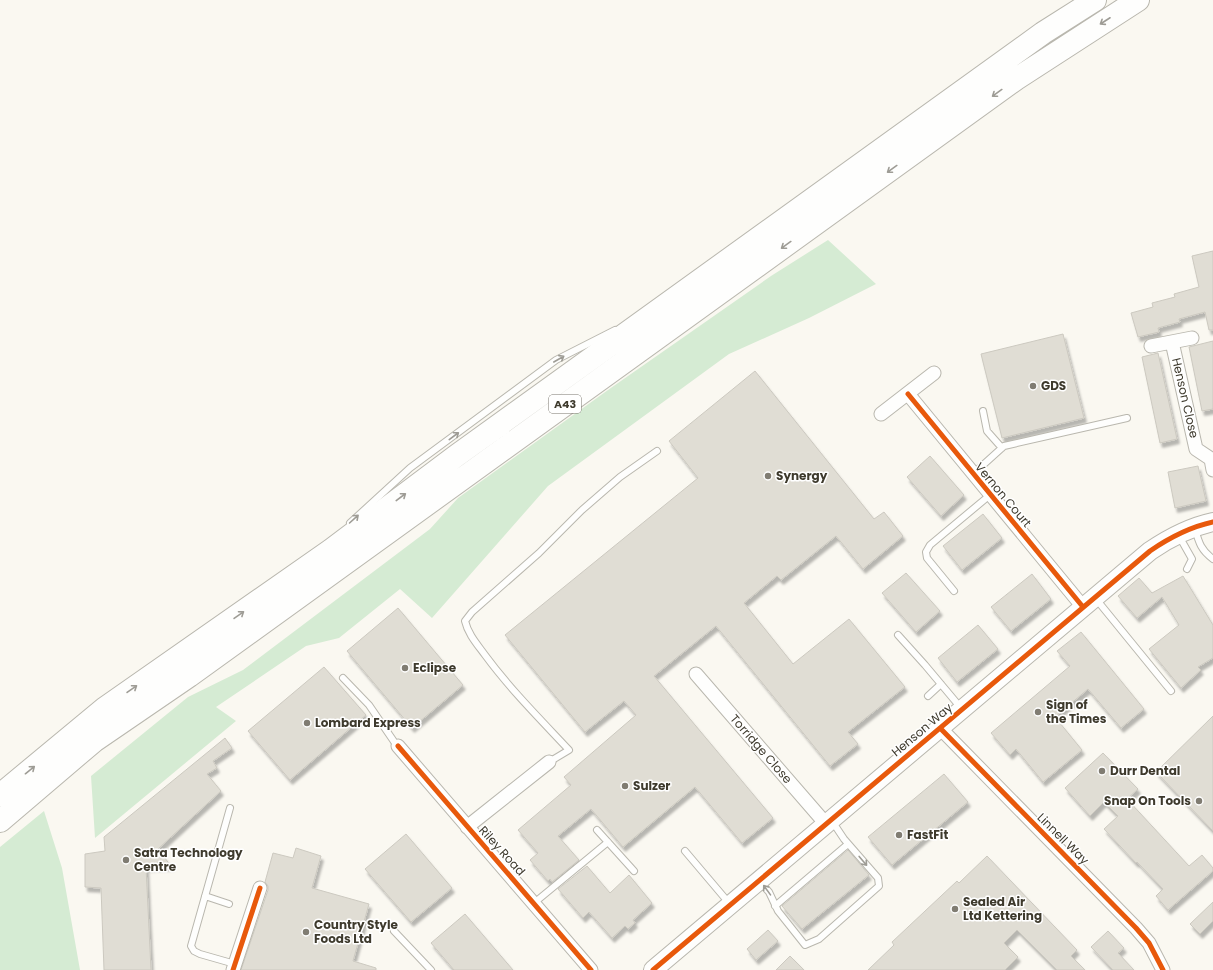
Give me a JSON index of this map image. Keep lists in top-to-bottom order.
{
  "streets": {
    "highway": ["A43"],
    "street": [
      "Henson Close",
      "Vernon Court",
      "Henson Way",
      "Torridge Close",
      "Linnell Way",
      "Riley Road"
    ]
  },
  "crossings": [
    ["Vernon Court", "Henson Way"],
    ["Henson Way", "Torridge Close"],
    ["Henson Way", "Linnell Way"]
  ],
  "places": [
    "GDS",
    "Synergy",
    "Eclipse",
    "Sign of the Times",
    "Lombard Express",
    "Durr Dental",
    "Sulzer",
    "Snap On Tools",
    "FastFit",
    "Satra Technology Centre",
    "Sealed Air Ltd Kettering",
    "Country Style Foods Ltd"
  ]
}
